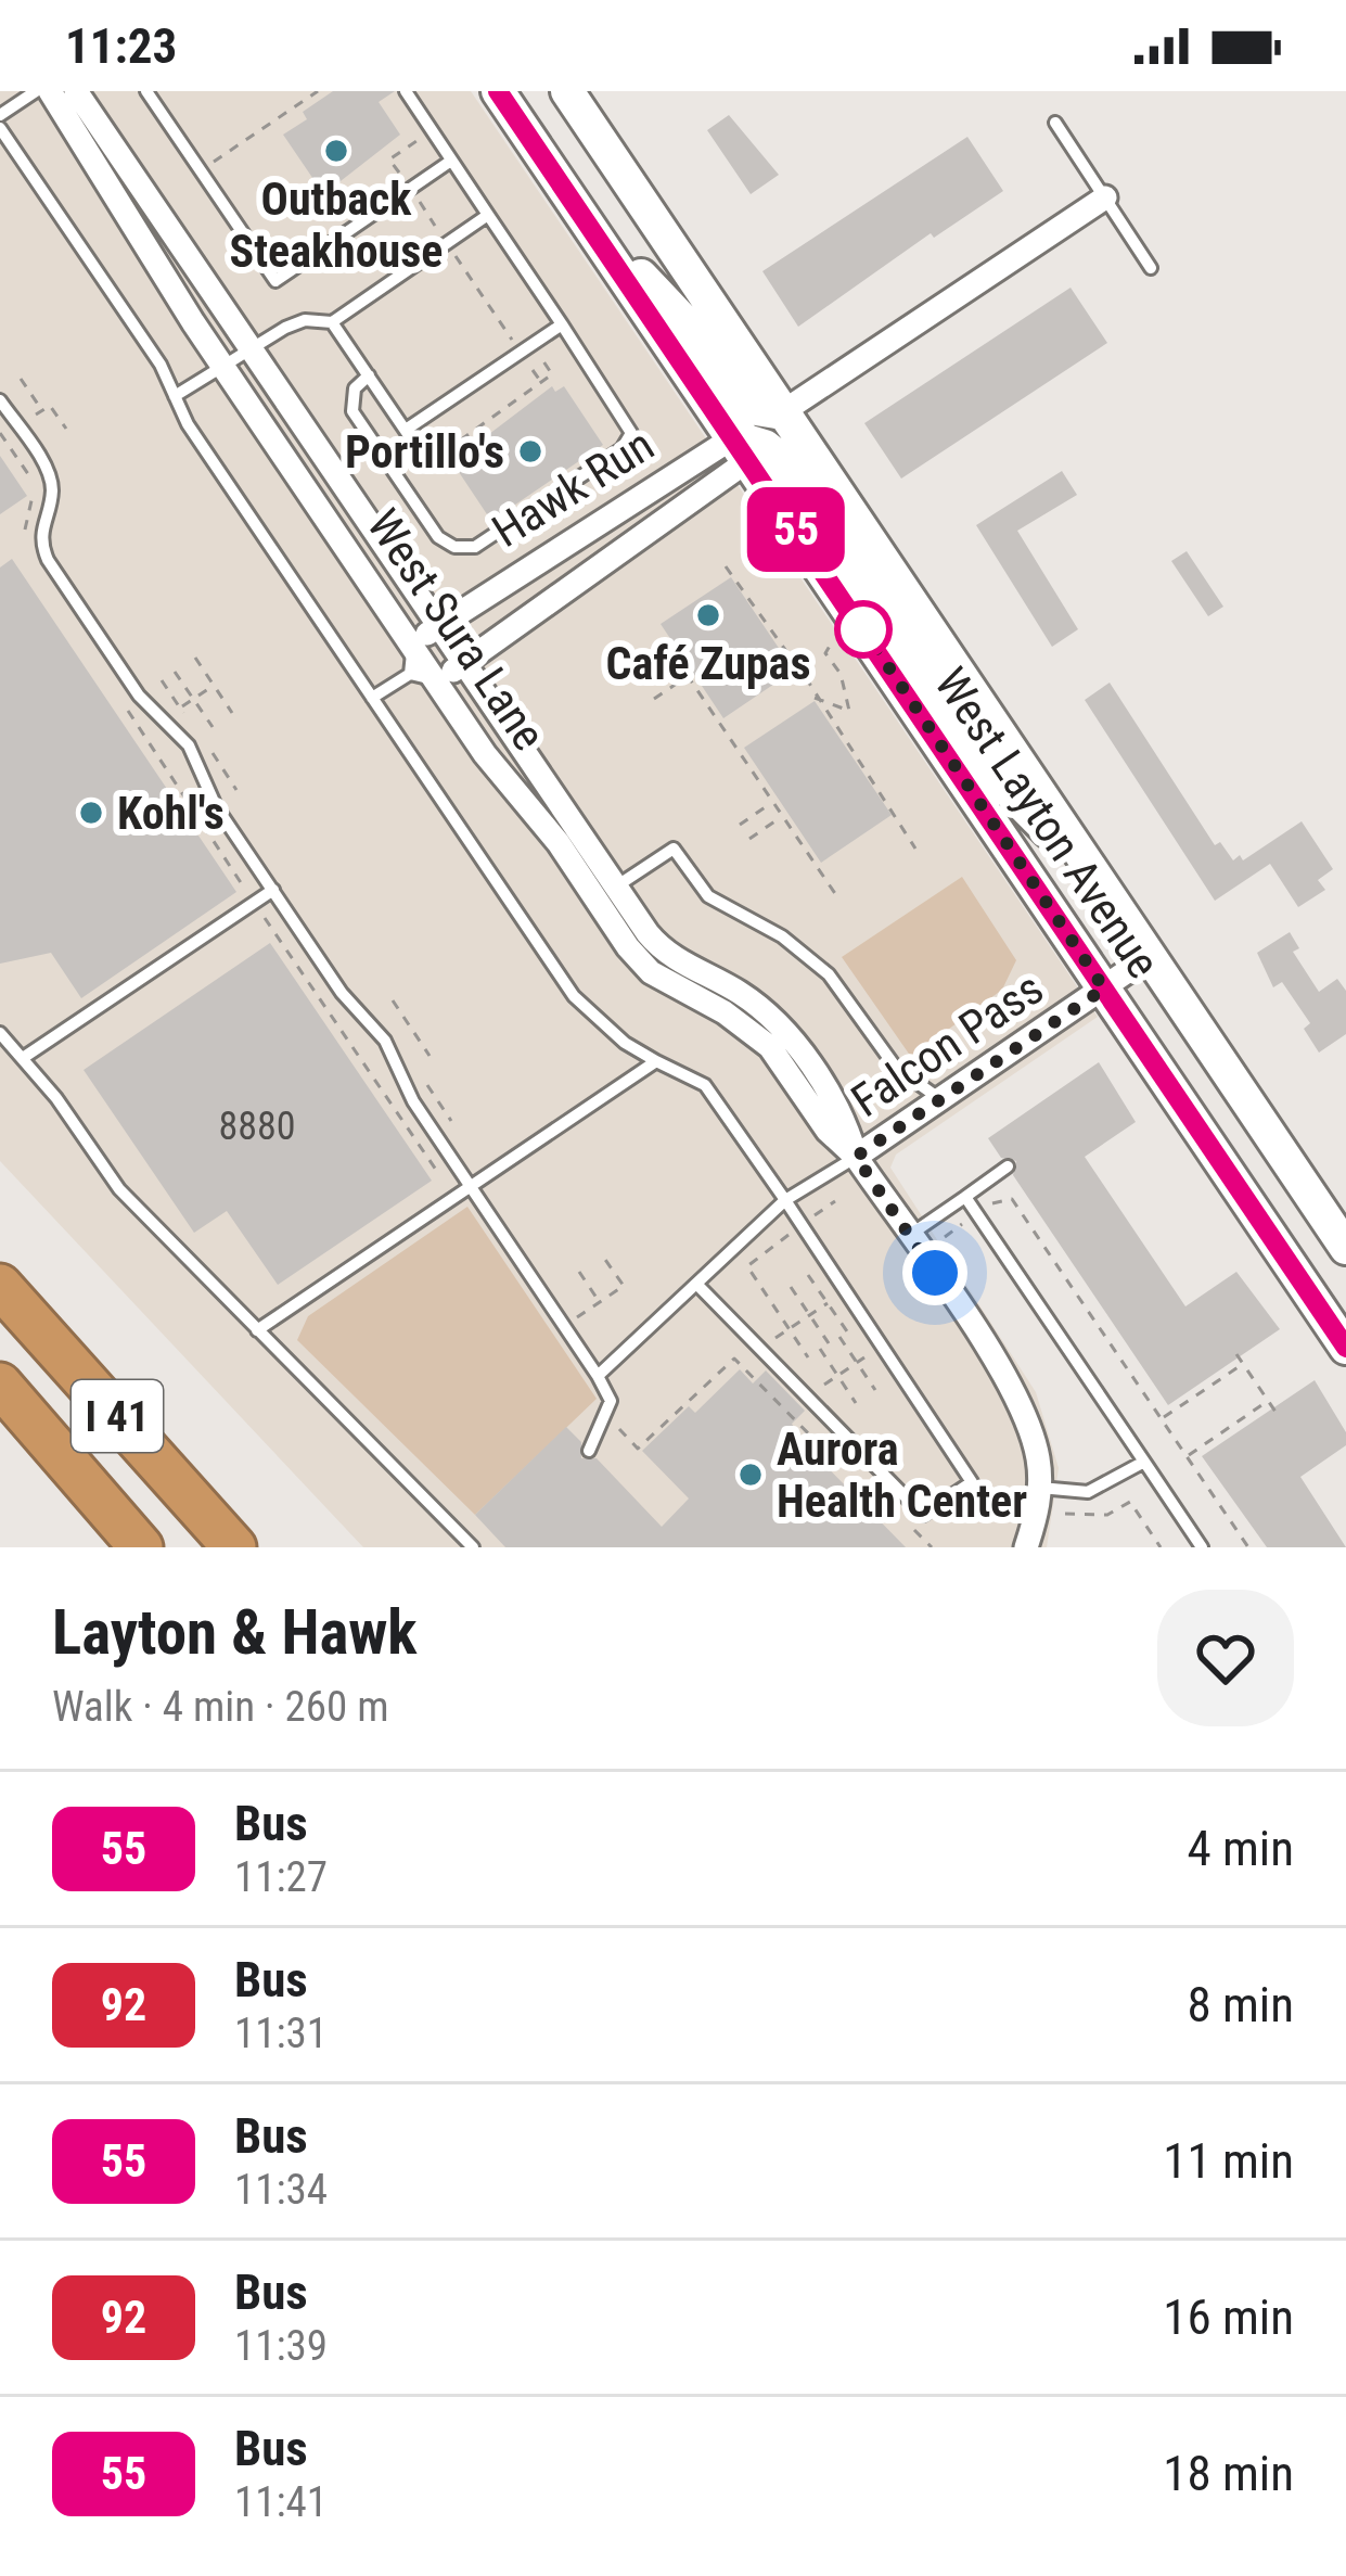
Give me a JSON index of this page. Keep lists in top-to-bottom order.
{
  "streets": {
    "highway": ["I 41"],
    "main road": ["West Layton Avenue"],
    "street": ["Hawk Run", "West Sura Lane", "Falcon Pass"]
  },
  "crossings": [
    ["Hawk Run", "West Sura Lane"],
    ["Hawk Run", "West Layton Avenue"],
    ["West Sura Lane", "Falcon Pass"],
    ["West Layton Avenue", "Falcon Pass"]
  ],
  "places": [
    "Outback Steakhouse",
    "Portillo's",
    "Café Zupas",
    "Kohl's",
    "Aurora Health Center"
  ],
  "lines": ["bus line 55"],
  "house_numbers": ["8880"],
  "page": {
    "status": "11:23",
    "on_map": "55",
    "heading": ["Layton & Hawk", "Walk · 4 min · 260 m"],
    "list": [
      {
        "mark": "55",
        "name": "Bus",
        "note": "11:27",
        "value": "4 min"
      },
      {
        "mark": "92",
        "name": "Bus",
        "note": "11:31",
        "value": "8 min"
      },
      {
        "mark": "55",
        "name": "Bus",
        "note": "11:34",
        "value": "11 min"
      },
      {
        "mark": "92",
        "name": "Bus",
        "note": "11:39",
        "value": "16 min"
      },
      {
        "mark": "55",
        "name": "Bus",
        "note": "11:41",
        "value": "18 min"
      }
    ]
  }
}
